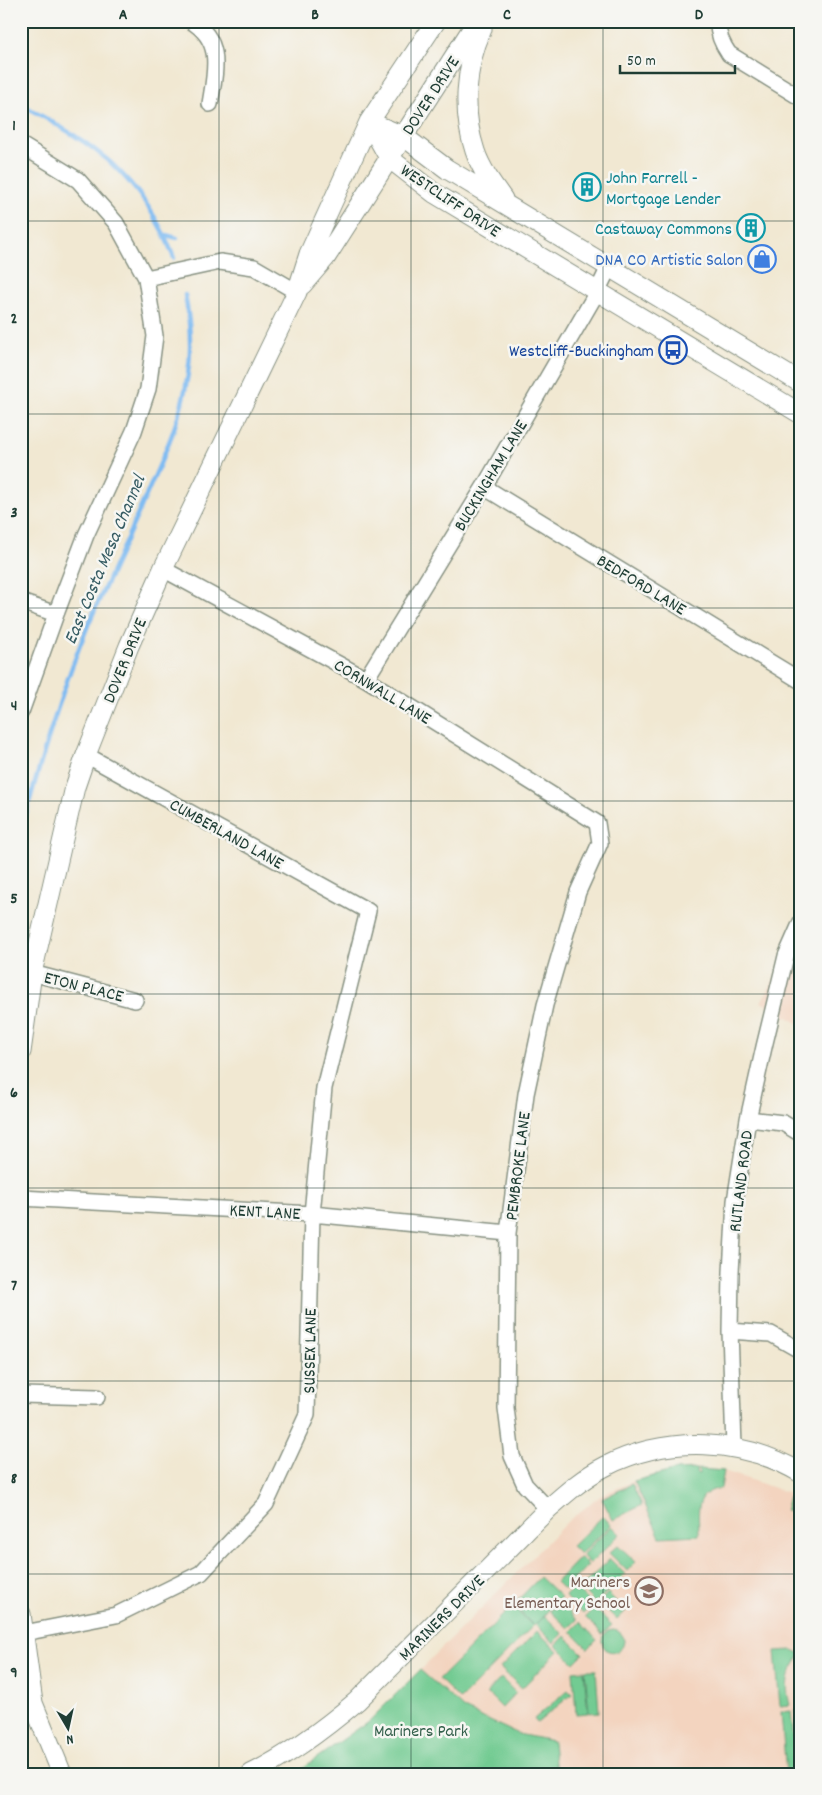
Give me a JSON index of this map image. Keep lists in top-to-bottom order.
{
  "streets": {
    "street": [
      "DOVER DRIVE",
      "WESTCLIFF DRIVE",
      "BUCKINGHAM LANE",
      "BEDFORD LANE",
      "CORNWALL LANE",
      "CUMBERLAND LANE",
      "ETON PLACE",
      "PEMBROKE LANE",
      "RUTLAND ROAD",
      "KENT LANE",
      "SUSSEX LANE",
      "MARINERS DRIVE"
    ]
  },
  "crossings": [
    ["DOVER DRIVE", "WESTCLIFF DRIVE"],
    ["DOVER DRIVE", "CORNWALL LANE"],
    ["DOVER DRIVE", "CUMBERLAND LANE"],
    ["DOVER DRIVE", "ETON PLACE"],
    ["WESTCLIFF DRIVE", "BUCKINGHAM LANE"],
    ["BUCKINGHAM LANE", "BEDFORD LANE"],
    ["BUCKINGHAM LANE", "CORNWALL LANE"],
    ["CORNWALL LANE", "PEMBROKE LANE"],
    ["CUMBERLAND LANE", "SUSSEX LANE"],
    ["PEMBROKE LANE", "KENT LANE"],
    ["PEMBROKE LANE", "MARINERS DRIVE"],
    ["RUTLAND ROAD", "MARINERS DRIVE"],
    ["KENT LANE", "SUSSEX LANE"]
  ],
  "water": ["East Costa Mesa Channel"],
  "parks": ["Mariners Park"],
  "places": {
    "building": ["John Farrell - Mortgage Lender", "Castaway Commons"],
    "shop": ["DNA CO Artistic Salon"],
    "bus stop": ["Westcliff-Buckingham"],
    "school or university": ["Mariners Elementary School"]
  },
  "scale_bar": "50 m",
  "north": "bottom",
  "grid": {
    "columns": [
      "A",
      "B",
      "C",
      "D"
    ],
    "rows": [
      "1",
      "2",
      "3",
      "4",
      "5",
      "6",
      "7",
      "8",
      "9"
    ]
  }
}
